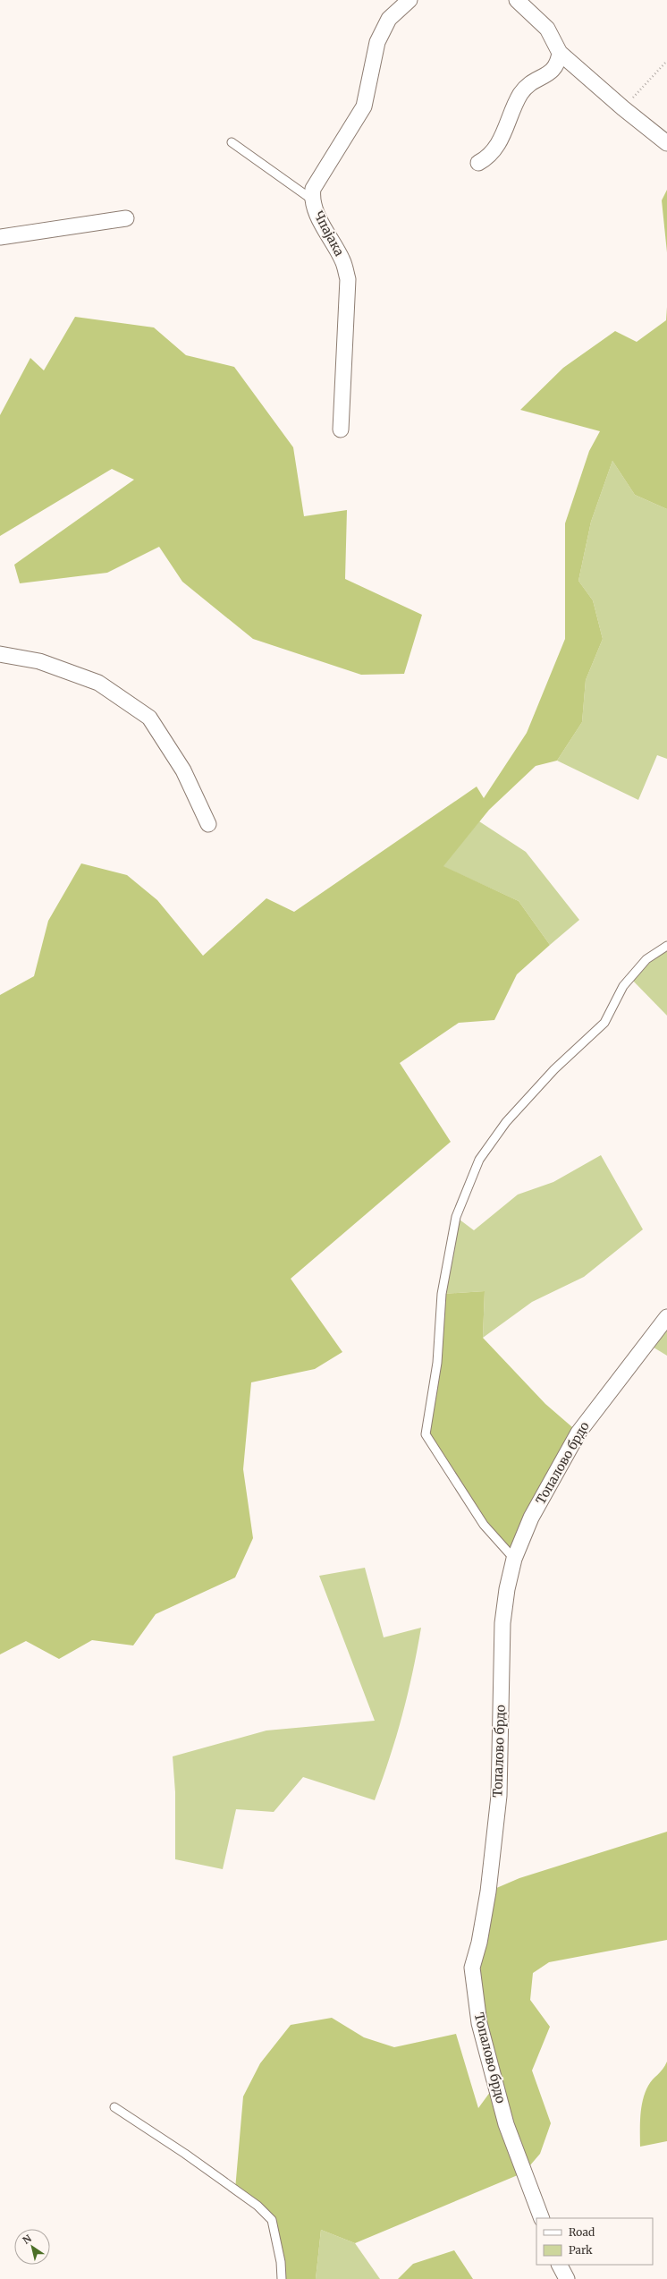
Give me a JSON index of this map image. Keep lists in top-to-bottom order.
{
  "streets": {
    "street": ["Чпајака", "Топалово брдо"]
  },
  "legend": ["Road", "Park"],
  "north": "top left"
}
